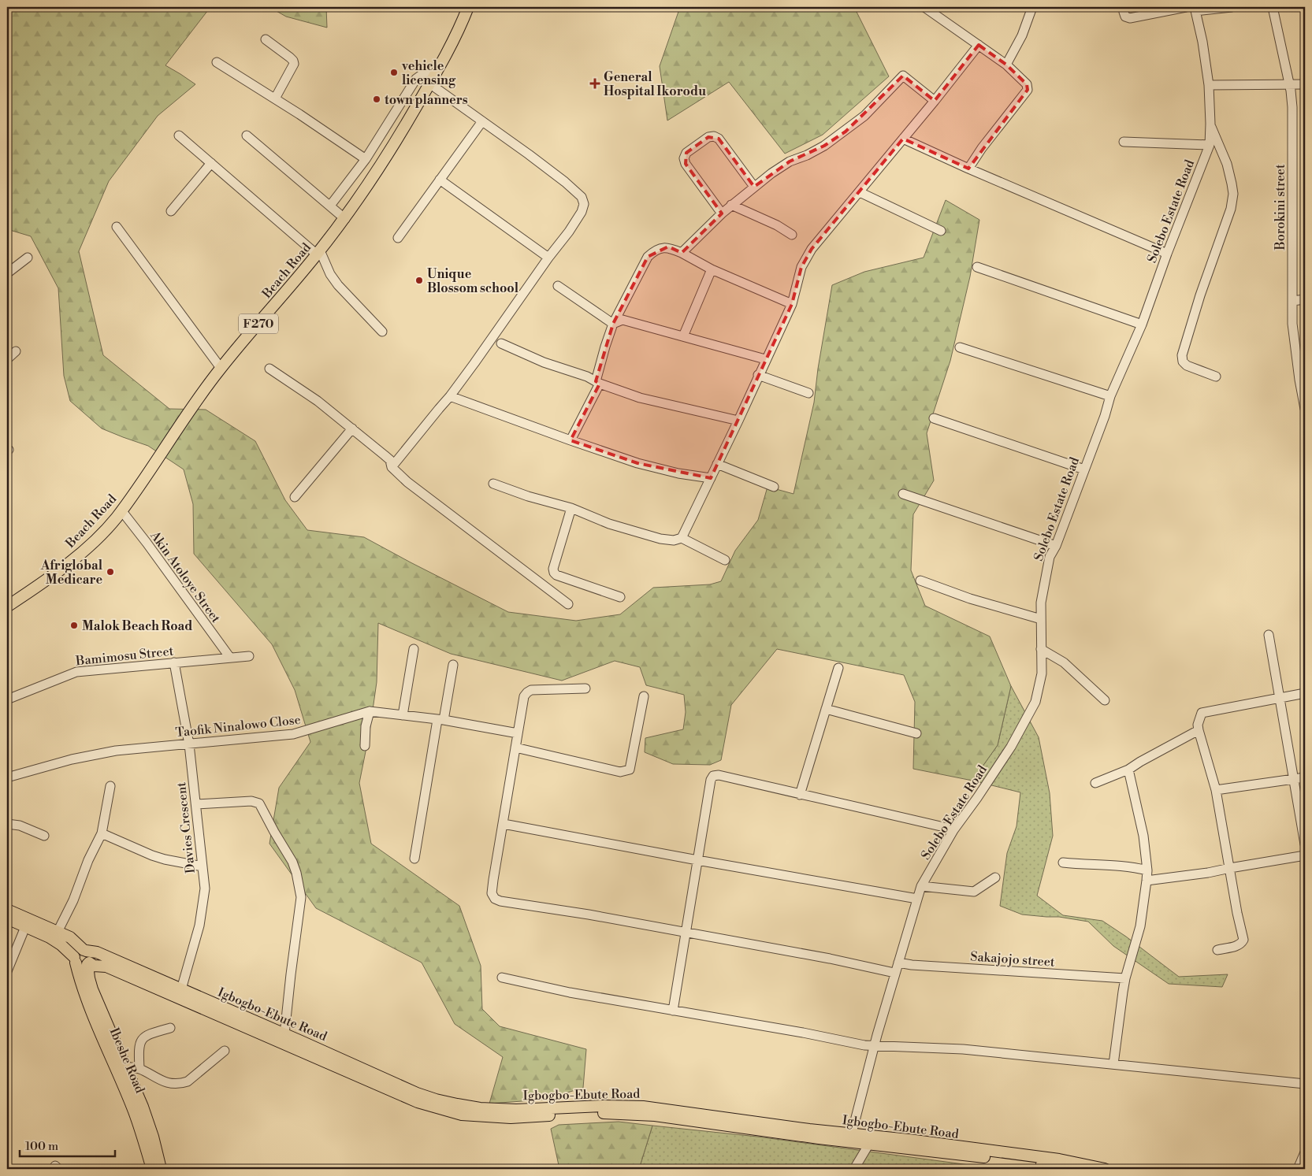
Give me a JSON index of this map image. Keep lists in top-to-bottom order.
{
  "streets": {
    "main road": [
      "Beach Road",
      "F270",
      "Igbogbo-Ebute Road",
      "Ibeshe Road"
    ],
    "street": [
      "Borokini street",
      "Solebo Estate Road",
      "Akin Atoloye Street",
      "Bamimosu Street",
      "Taofik Ninalowo Close",
      "Davies Crescent",
      "Sakajojo street"
    ]
  },
  "crossings": [
    ["Solebo Estate Road", "Sakajojo street"],
    ["Solebo Estate Road", "Igbogbo-Ebute Road"],
    ["Beach Road", "Akin Atoloye Street"],
    ["Akin Atoloye Street", "Bamimosu Street"],
    ["Bamimosu Street", "Davies Crescent"],
    ["Taofik Ninalowo Close", "Davies Crescent"],
    ["Davies Crescent", "Igbogbo-Ebute Road"],
    ["Igbogbo-Ebute Road", "Ibeshe Road"]
  ],
  "places": {
    "other": [
      "vehicle licensing",
      "town planners",
      "Unique Blossom school",
      "Afriglobal Medicare",
      "Malok Beach Road"
    ],
    "health": ["General Hospital Ikorodu"]
  },
  "scale_bar": "100 m"
}
